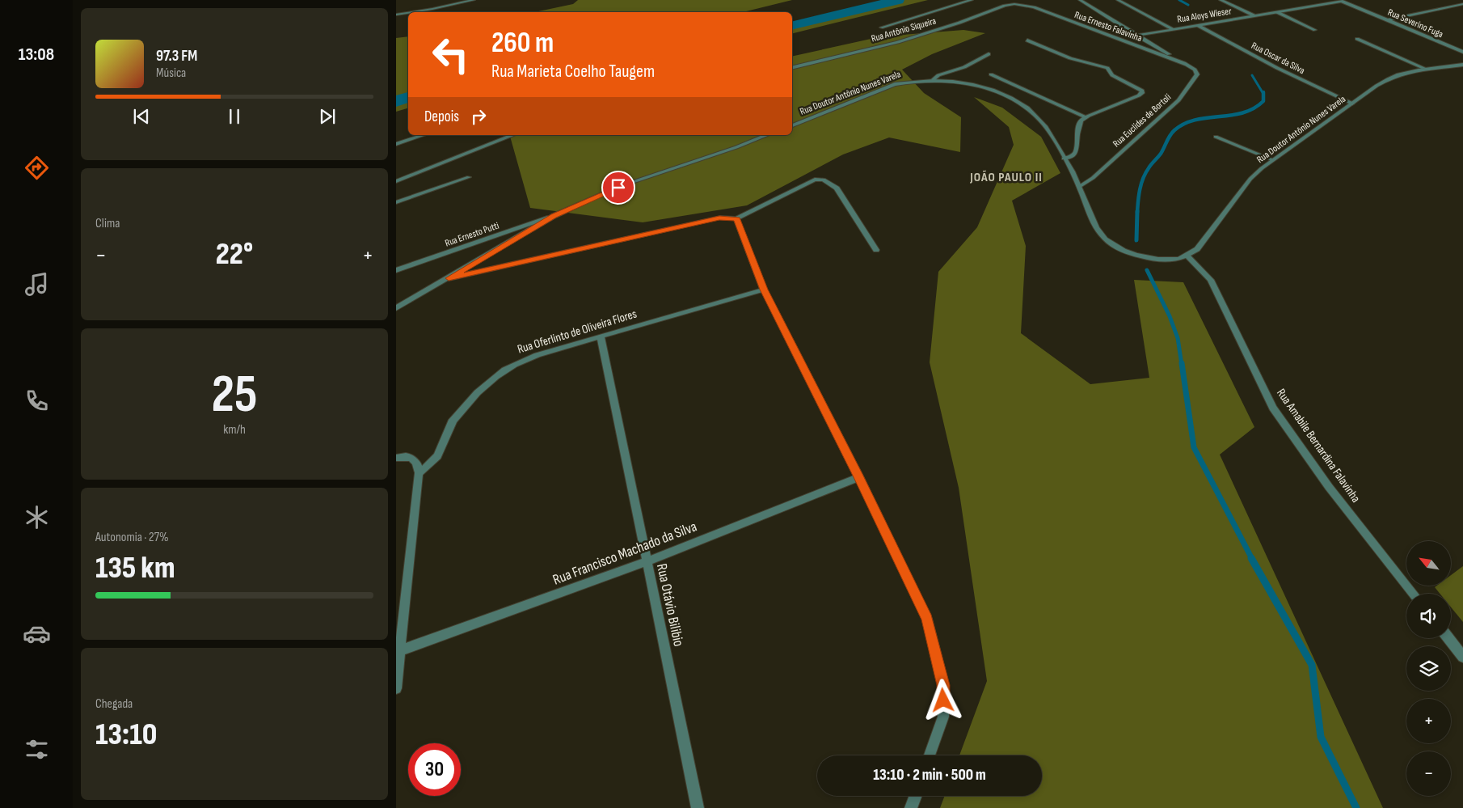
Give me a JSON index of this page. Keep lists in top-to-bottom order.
{
  "streets": {
    "street": [
      "Rua Aloys Wieser",
      "Rua Severino Fuga",
      "Rua Ernesto Falavinha",
      "Rua Antônio Siqueira",
      "Rua Oscar da Silva",
      "Rua Doutor Antônio Nunes Varela",
      "Rua Euclides de Bortoli",
      "Rua Ernesto Putti",
      "Rua Oferlinto de Oliveira Flores",
      "Rua Amabile Bernardina Falavinha",
      "Rua Francisco Machado da Silva",
      "Rua Otávio Bilibio"
    ]
  },
  "crossings": [
    ["Rua Aloys Wieser", "Rua Severino Fuga"],
    ["Rua Aloys Wieser", "Rua Ernesto Falavinha"],
    ["Rua Aloys Wieser", "Rua Oscar da Silva"],
    ["Rua Ernesto Falavinha", "Rua Antônio Siqueira"],
    ["Rua Ernesto Falavinha", "Rua Euclides de Bortoli"],
    ["Rua Oscar da Silva", "Rua Doutor Antônio Nunes Varela"],
    ["Rua Doutor Antônio Nunes Varela", "Rua Euclides de Bortoli"],
    ["Rua Doutor Antônio Nunes Varela", "Rua Amabile Bernardina Falavinha"],
    ["Rua Oferlinto de Oliveira Flores", "Rua Otávio Bilibio"],
    ["Rua Francisco Machado da Silva", "Rua Otávio Bilibio"]
  ],
  "districts": ["JOÃO PAULO II"],
  "north": "top left",
  "page": {
    "tabs": "13:08",
    "turn": ["260 m", "Rua Marieta Coelho Taugem"],
    "song": ["97.3 FM", "Música"],
    "then": "Depois",
    "tile": [
      "Clima",
      ["25", "km/h"],
      ["Autonomia · 27%", "135 km"],
      ["Chegada", "13:10"]
    ],
    "heat": ["−", "22°", "+"],
    "map_buttons": ["+", "−"],
    "limit": "30",
    "trip": "13:10 · 2 min · 500 m"
  }
}
